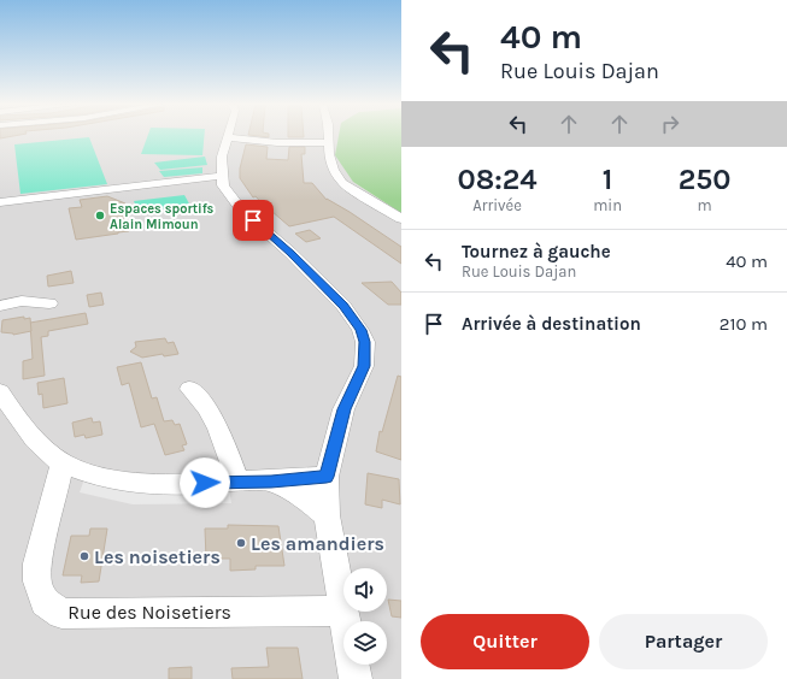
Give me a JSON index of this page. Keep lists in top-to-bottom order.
{
  "streets": {
    "street": ["Rue des Noisetiers"]
  },
  "places": ["Espaces sportifs Alain Mimoun", "Les amandiers", "Les noisetiers"],
  "page": {
    "turn": ["40 m", "Rue Louis Dajan"],
    "eta": [
      "08:24",
      "Arrivée",
      "1",
      "min",
      "250",
      "m"
    ],
    "list": [
      {
        "name": "Tournez à gauche",
        "note": "Rue Louis Dajan",
        "value": "40 m"
      },
      {
        "name": "Arrivée à destination",
        "value": "210 m"
      }
    ],
    "buttons": ["Quitter", "Partager"]
  }
}
